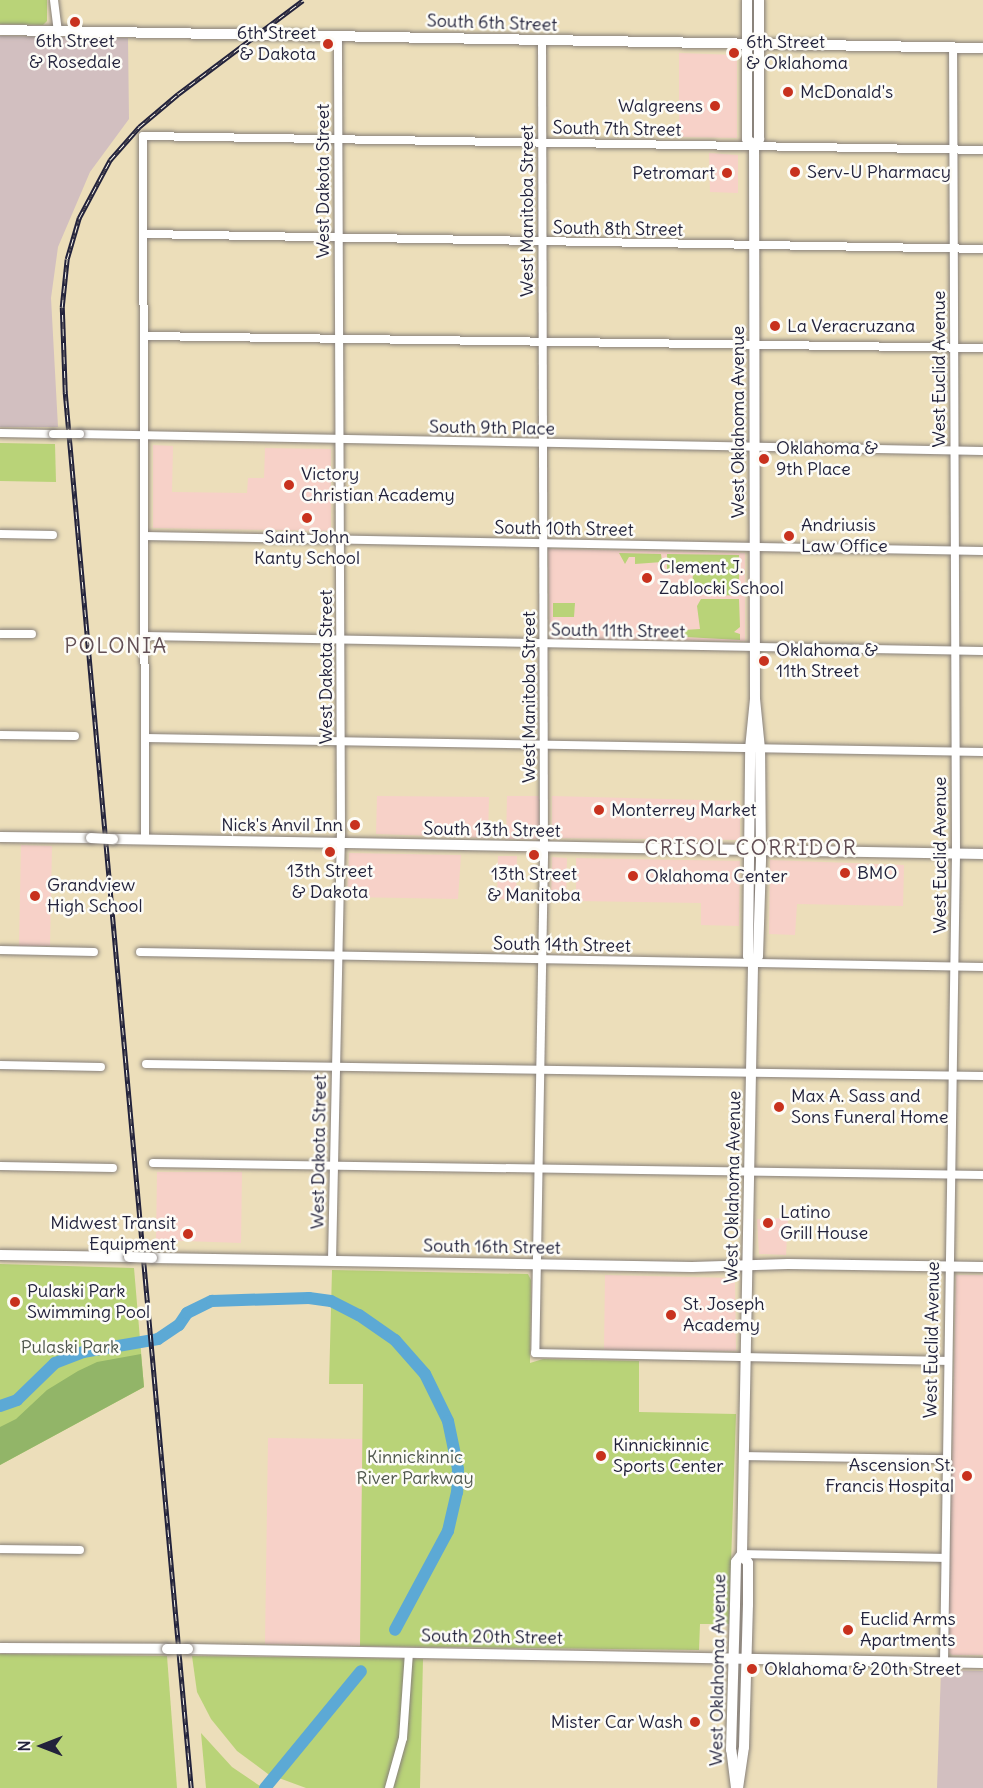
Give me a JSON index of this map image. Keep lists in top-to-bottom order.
{
  "streets": {
    "street": [
      "South 6th Street",
      "South 7th Street",
      "West Dakota Street",
      "West Manitoba Street",
      "South 8th Street",
      "West Euclid Avenue",
      "West Oklahoma Avenue",
      "South 9th Place",
      "South 10th Street",
      "South 11th Street",
      "South 13th Street",
      "South 14th Street",
      "South 16th Street",
      "South 20th Street"
    ]
  },
  "crossings": [
    ["South 6th Street", "West Dakota Street"],
    ["South 6th Street", "West Manitoba Street"],
    ["South 6th Street", "West Euclid Avenue"],
    ["South 6th Street", "West Oklahoma Avenue"],
    ["South 7th Street", "West Dakota Street"],
    ["South 7th Street", "West Manitoba Street"],
    ["South 7th Street", "South 8th Street"],
    ["South 7th Street", "West Euclid Avenue"],
    ["South 7th Street", "West Oklahoma Avenue"],
    ["West Dakota Street", "South 8th Street"],
    ["West Dakota Street", "South 9th Place"],
    ["West Dakota Street", "South 10th Street"],
    ["West Dakota Street", "South 11th Street"],
    ["West Dakota Street", "South 13th Street"],
    ["West Dakota Street", "South 14th Street"],
    ["West Dakota Street", "South 16th Street"],
    ["West Manitoba Street", "South 8th Street"],
    ["West Manitoba Street", "West Oklahoma Avenue"],
    ["West Manitoba Street", "South 9th Place"],
    ["West Manitoba Street", "South 10th Street"],
    ["West Manitoba Street", "South 11th Street"],
    ["West Manitoba Street", "South 13th Street"],
    ["West Manitoba Street", "South 14th Street"],
    ["West Manitoba Street", "South 16th Street"],
    ["South 8th Street", "West Euclid Avenue"],
    ["South 8th Street", "West Oklahoma Avenue"],
    ["West Euclid Avenue", "South 9th Place"],
    ["West Euclid Avenue", "South 10th Street"],
    ["West Euclid Avenue", "South 11th Street"],
    ["West Euclid Avenue", "South 13th Street"],
    ["West Euclid Avenue", "South 14th Street"],
    ["West Euclid Avenue", "South 16th Street"],
    ["West Euclid Avenue", "South 20th Street"],
    ["West Oklahoma Avenue", "South 9th Place"],
    ["West Oklahoma Avenue", "South 10th Street"],
    ["West Oklahoma Avenue", "South 11th Street"],
    ["West Oklahoma Avenue", "South 13th Street"],
    ["West Oklahoma Avenue", "South 14th Street"],
    ["West Oklahoma Avenue", "South 16th Street"],
    ["West Oklahoma Avenue", "South 20th Street"]
  ],
  "districts": ["POLONIA", "CRISOL CORRIDOR"],
  "parks": ["Pulaski Park", "Kinnickinnic River Parkway"],
  "places": [
    "6th Street & Rosedale",
    "6th Street & Dakota",
    "6th Street & Oklahoma",
    "McDonald's",
    "Walgreens",
    "Serv-U Pharmacy",
    "Petromart",
    "La Veracruzana",
    "Oklahoma & 9th Place",
    "Victory Christian Academy",
    "Saint John Kanty School",
    "Andriusis Law Office",
    "Clement J. Zablocki School",
    "Oklahoma & 11th Street",
    "Monterrey Market",
    "Nick's Anvil Inn",
    "13th Street & Dakota",
    "13th Street & Manitoba",
    "BMO",
    "Oklahoma Center",
    "Grandview High School",
    "Max A. Sass and Sons Funeral Home",
    "Latino Grill House",
    "Midwest Transit Equipment",
    "Pulaski Park Swimming Pool",
    "St. Joseph Academy",
    "Kinnickinnic Sports Center",
    "Ascension St. Francis Hospital",
    "Euclid Arms Apartments",
    "Oklahoma & 20th Street",
    "Mister Car Wash"
  ],
  "north": "left"
}
